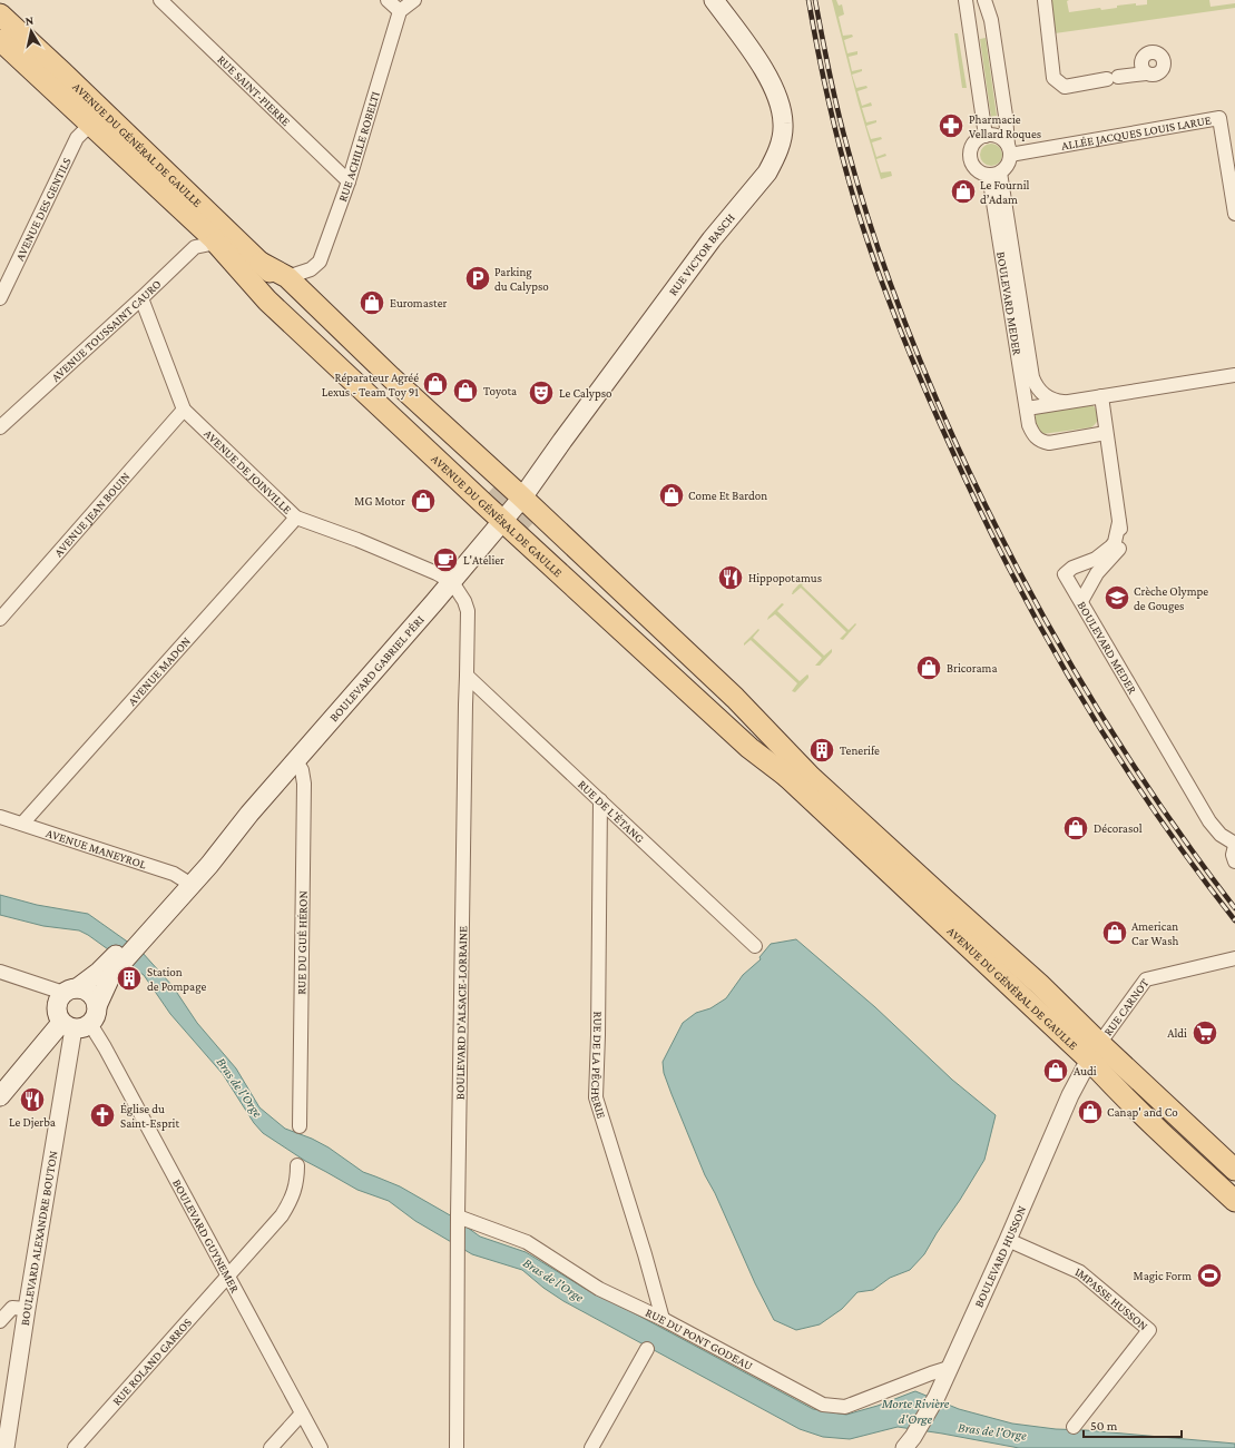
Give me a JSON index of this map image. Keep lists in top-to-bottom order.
{
  "streets": {
    "main road": ["AVENUE DU GÉNÉRAL DE GAULLE", "RUE VICTOR BASCH", "BOULEVARD GABRIEL PÉRI"],
    "street": [
      "RUE SAINT-PIERRE",
      "ALLÉE JACQUES LOUIS LARUE",
      "RUE ACHILLE ROBELTI",
      "AVENUE DES GENTILS",
      "BOULEVARD MEDER",
      "AVENUE TOUSSAINT CAURO",
      "AVENUE DE JOINVILLE",
      "AVENUE JEAN BOUIN",
      "AVENUE MADON",
      "RUE DE L'ÉTANG",
      "AVENUE MANEYROL",
      "RUE DU GUÉ HÉRON",
      "RUE CARNOT",
      "BOULEVARD D'ALSACE-LORRAINE",
      "RUE DE LA PÊCHERIE",
      "BOULEVARD GUYNEMER",
      "BOULEVARD ALEXANDRE BOUTON",
      "BOULEVARD HUSSON",
      "IMPASSE HUSSON",
      "RUE DU PONT GODEAU",
      "RUE ROLAND GARROS"
    ]
  },
  "crossings": [
    ["RUE SAINT-PIERRE", "RUE ACHILLE ROBELTI"],
    ["ALLÉE JACQUES LOUIS LARUE", "BOULEVARD MEDER"],
    ["AVENUE DU GÉNÉRAL DE GAULLE", "RUE ACHILLE ROBELTI"],
    ["AVENUE DU GÉNÉRAL DE GAULLE", "AVENUE DES GENTILS"],
    ["AVENUE DU GÉNÉRAL DE GAULLE", "RUE VICTOR BASCH"],
    ["AVENUE DU GÉNÉRAL DE GAULLE", "AVENUE TOUSSAINT CAURO"],
    ["AVENUE DU GÉNÉRAL DE GAULLE", "BOULEVARD GABRIEL PÉRI"],
    ["AVENUE DU GÉNÉRAL DE GAULLE", "RUE CARNOT"],
    ["AVENUE DU GÉNÉRAL DE GAULLE", "BOULEVARD HUSSON"],
    ["RUE VICTOR BASCH", "BOULEVARD GABRIEL PÉRI"],
    ["AVENUE TOUSSAINT CAURO", "AVENUE DE JOINVILLE"],
    ["AVENUE DE JOINVILLE", "AVENUE JEAN BOUIN"],
    ["AVENUE DE JOINVILLE", "BOULEVARD GABRIEL PÉRI"],
    ["AVENUE DE JOINVILLE", "AVENUE MADON"],
    ["AVENUE DE JOINVILLE", "BOULEVARD D'ALSACE-LORRAINE"],
    ["BOULEVARD GABRIEL PÉRI", "AVENUE MANEYROL"],
    ["BOULEVARD GABRIEL PÉRI", "RUE DU GUÉ HÉRON"],
    ["BOULEVARD GABRIEL PÉRI", "BOULEVARD D'ALSACE-LORRAINE"],
    ["BOULEVARD GABRIEL PÉRI", "BOULEVARD GUYNEMER"],
    ["BOULEVARD GABRIEL PÉRI", "BOULEVARD ALEXANDRE BOUTON"],
    ["AVENUE MADON", "AVENUE MANEYROL"],
    ["RUE DE L'ÉTANG", "BOULEVARD D'ALSACE-LORRAINE"],
    ["RUE DE L'ÉTANG", "RUE DE LA PÊCHERIE"],
    ["RUE CARNOT", "BOULEVARD HUSSON"],
    ["BOULEVARD D'ALSACE-LORRAINE", "RUE DU PONT GODEAU"],
    ["RUE DE LA PÊCHERIE", "RUE DU PONT GODEAU"],
    ["BOULEVARD GUYNEMER", "BOULEVARD ALEXANDRE BOUTON"],
    ["BOULEVARD GUYNEMER", "RUE ROLAND GARROS"],
    ["BOULEVARD HUSSON", "IMPASSE HUSSON"],
    ["BOULEVARD HUSSON", "RUE DU PONT GODEAU"]
  ],
  "water": ["Bras de l'Orge", "Morte Rivière d'Orge"],
  "places": {
    "pharmacy": ["Pharmacie Vellard Roques"],
    "shop": [
      "Le Fournil d’Adam",
      "Euromaster",
      "Réparateur Agréé Lexus - Team Toy 91",
      "Toyota",
      "Come Et Bardon",
      "MG Motor",
      "Bricorama",
      "Décorasol",
      "American Car Wash",
      "Audi",
      "Canap' and Co"
    ],
    "parking": ["Parking du Calypso"],
    "theatre": ["Le Calypso"],
    "cafe": ["L'Atelier"],
    "restaurant": ["Hippopotamus", "Le Djerba"],
    "school or university": ["Crèche Olympe de Gouges"],
    "building": ["Tenerife", "Station de Pompage"],
    "supermarket": ["Aldi"],
    "church": ["Église du Saint-Esprit"],
    "sports": ["Magic Form"]
  },
  "scale_bar": "50 m",
  "north": "top"
}
